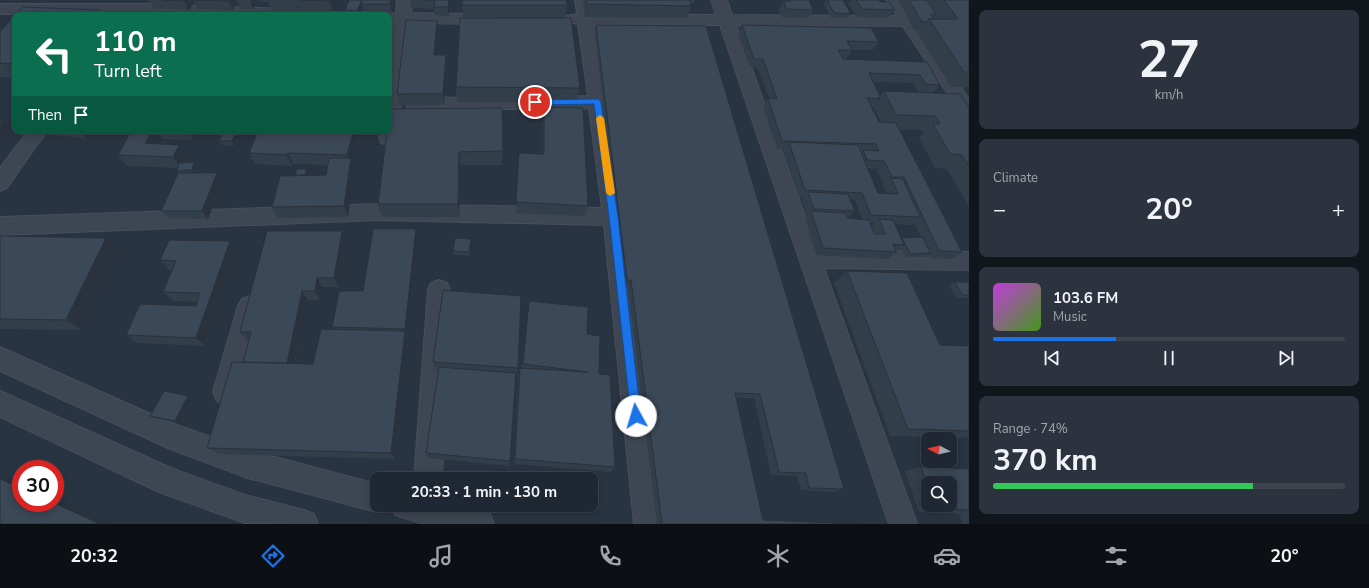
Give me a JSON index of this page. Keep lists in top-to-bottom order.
{
  "north": "left",
  "page": {
    "tile": [
      ["27", "km/h"],
      "Climate",
      ["Range · 74%", "370 km"]
    ],
    "turn": ["110 m", "Turn left"],
    "then": "Then",
    "heat": ["−", "20°", "+"],
    "song": ["103.6 FM", "Music"],
    "limit": "30",
    "trip": "20:33 · 1 min · 130 m",
    "tabs": ["20:32", "20°"]
  }
}
